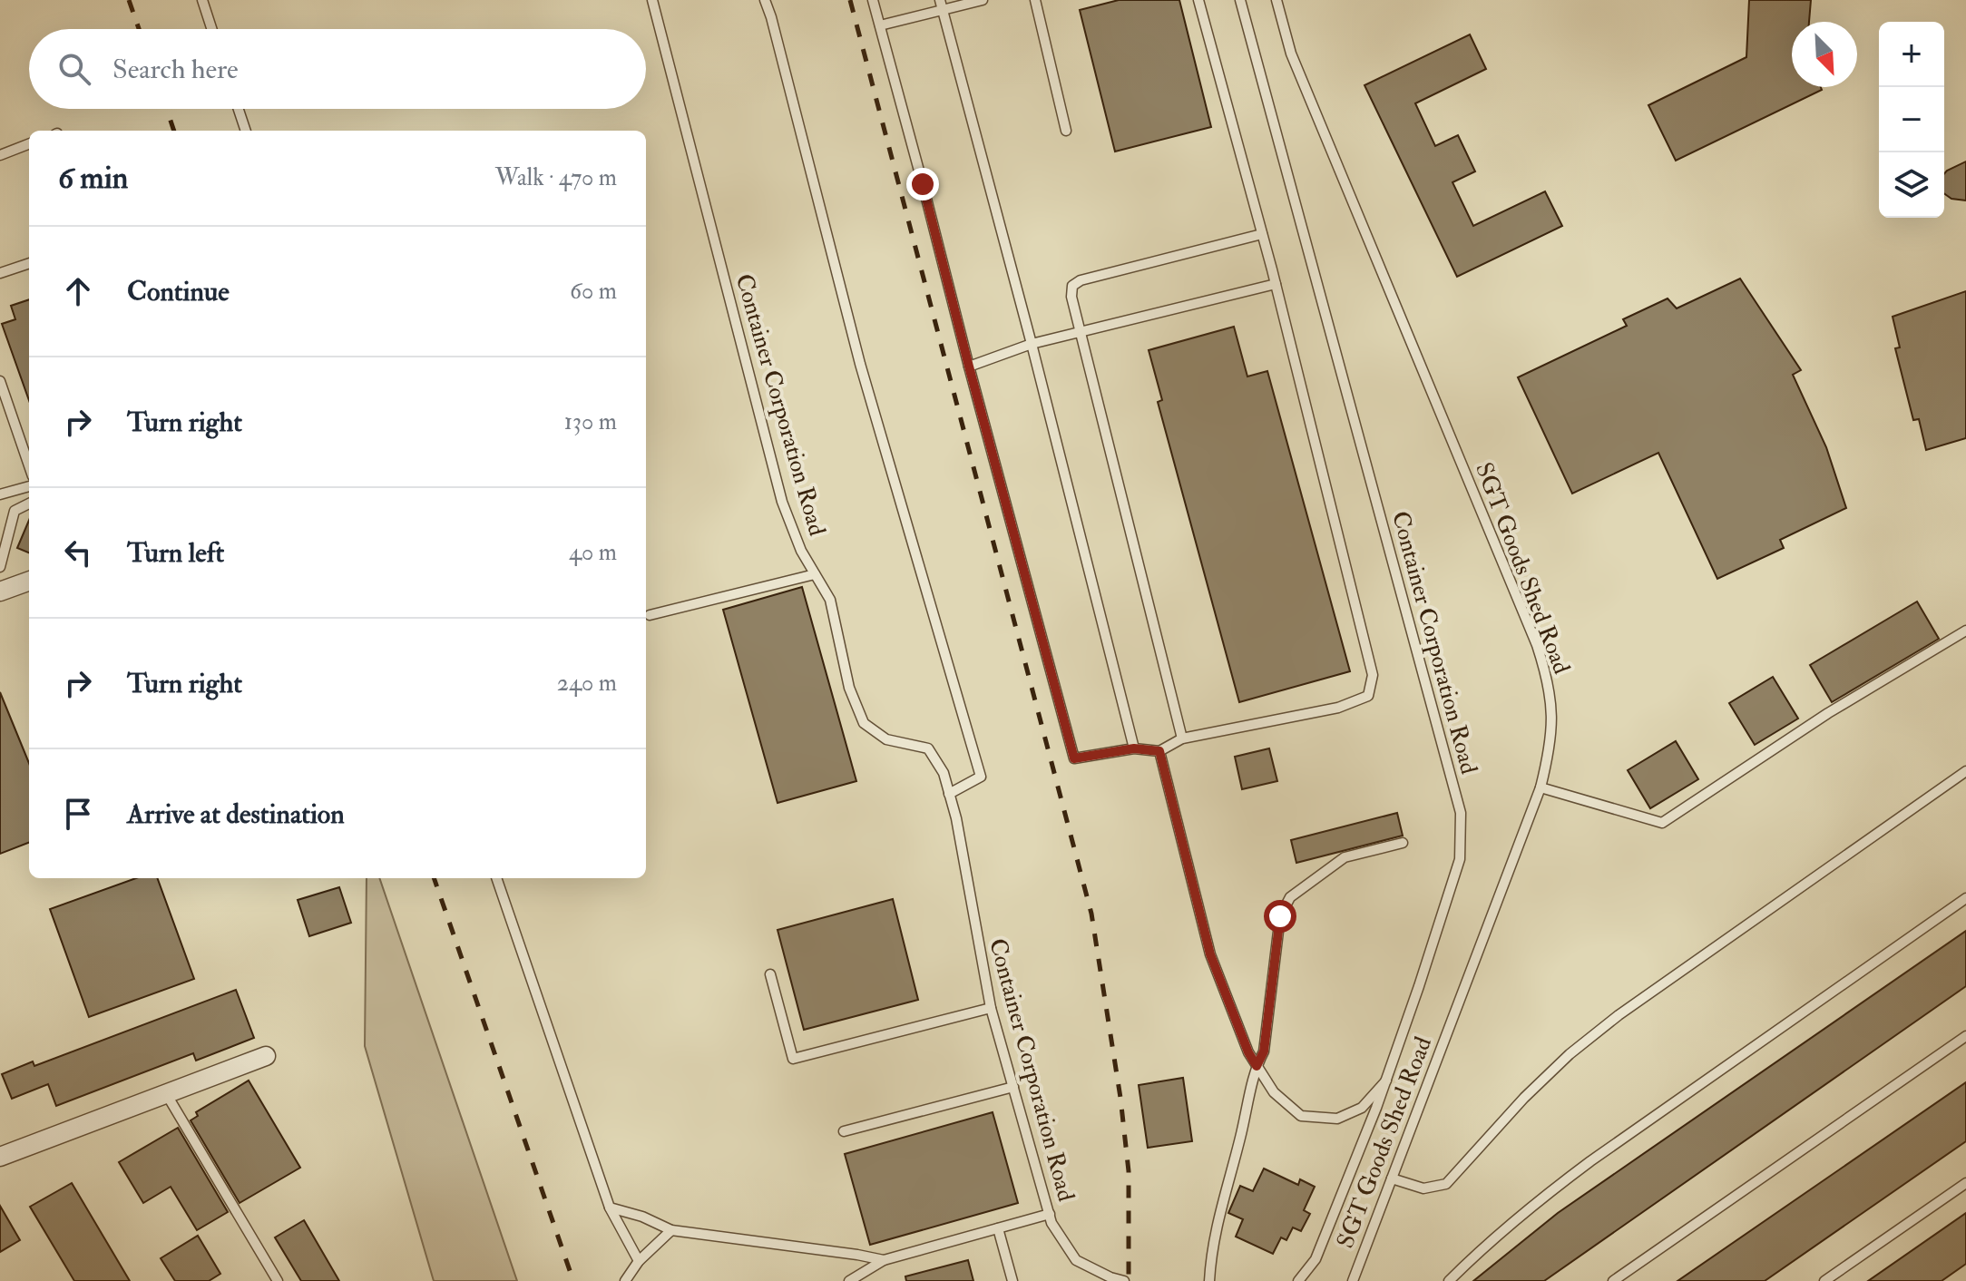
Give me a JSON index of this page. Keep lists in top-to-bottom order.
{
  "streets": {
    "lane": ["Container Corporation Road", "SGT Goods Shed Road"]
  },
  "north": "bottom right",
  "page": {
    "map_buttons": ["+", "−"],
    "search": "Search here",
    "heading": ["6 min", "Walk · 470 m"],
    "list": [
      ["Continue", "60 m"],
      ["Turn right", "130 m"],
      ["Turn left", "40 m"],
      ["Turn right", "240 m"],
      "Arrive at destination"
    ]
  }
}
